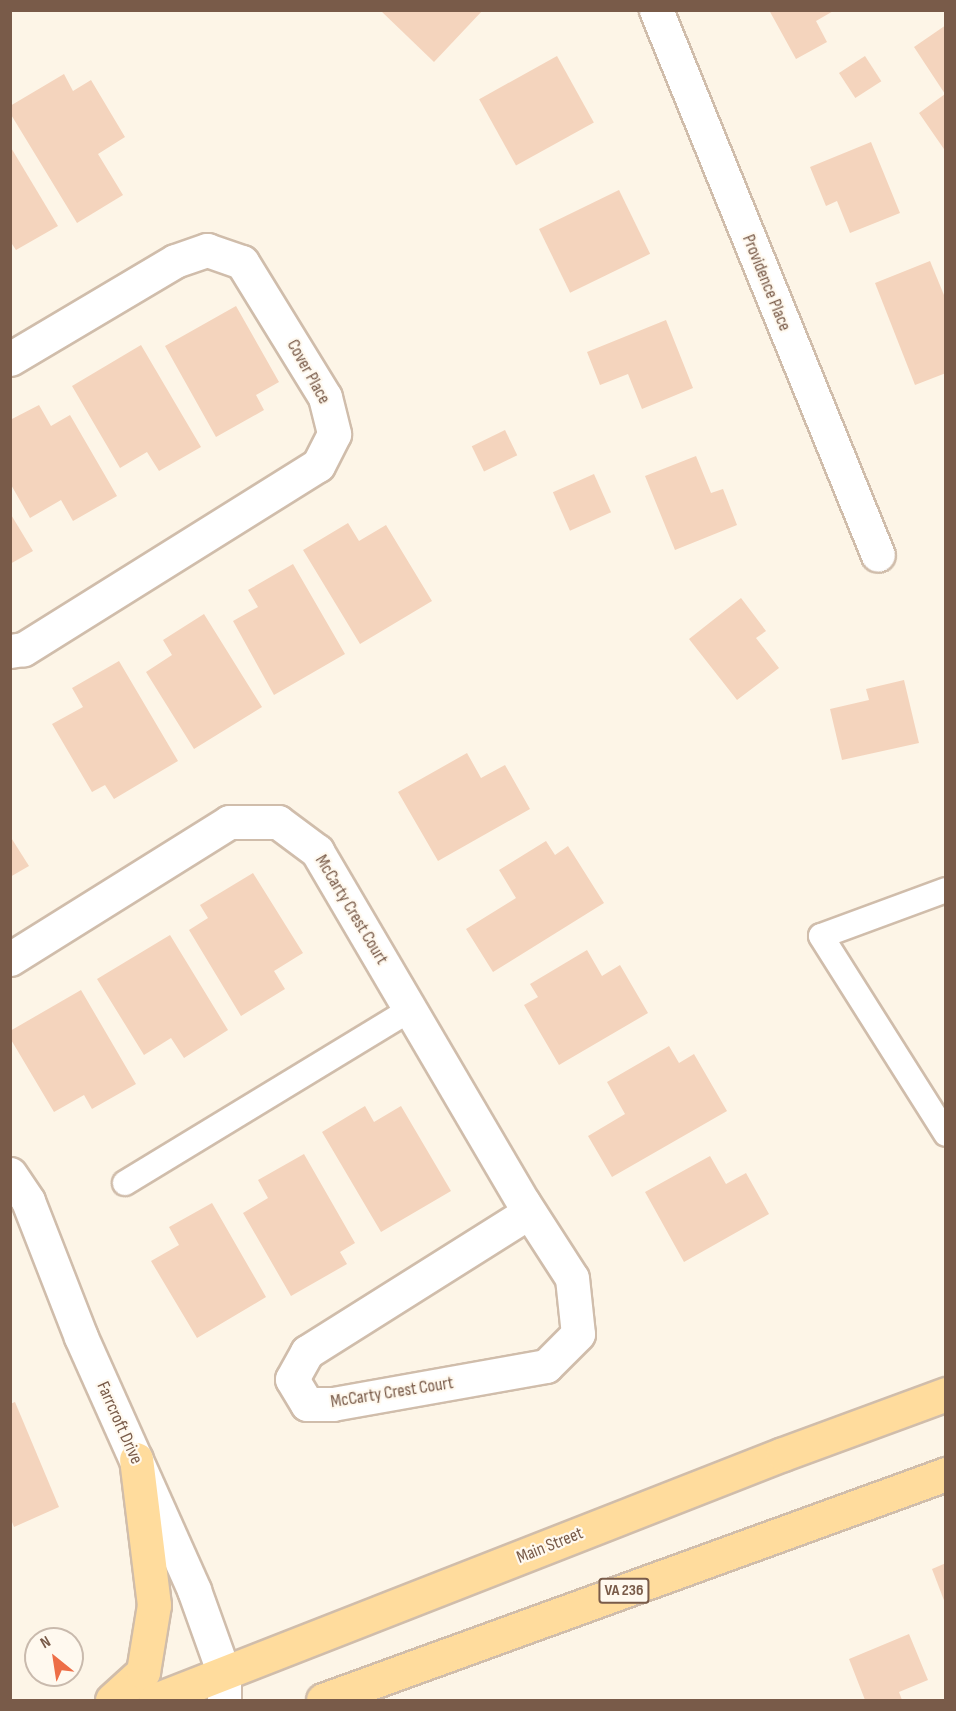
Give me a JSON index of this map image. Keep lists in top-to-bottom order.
{
  "streets": {
    "main road": ["Main Street", "VA 236"],
    "street": [
      "Providence Place",
      "Cover Place",
      "McCarty Crest Court",
      "Farrcroft Drive"
    ]
  },
  "crossings": [
    ["Farrcroft Drive", "Main Street"]
  ],
  "north": "top left"
}
